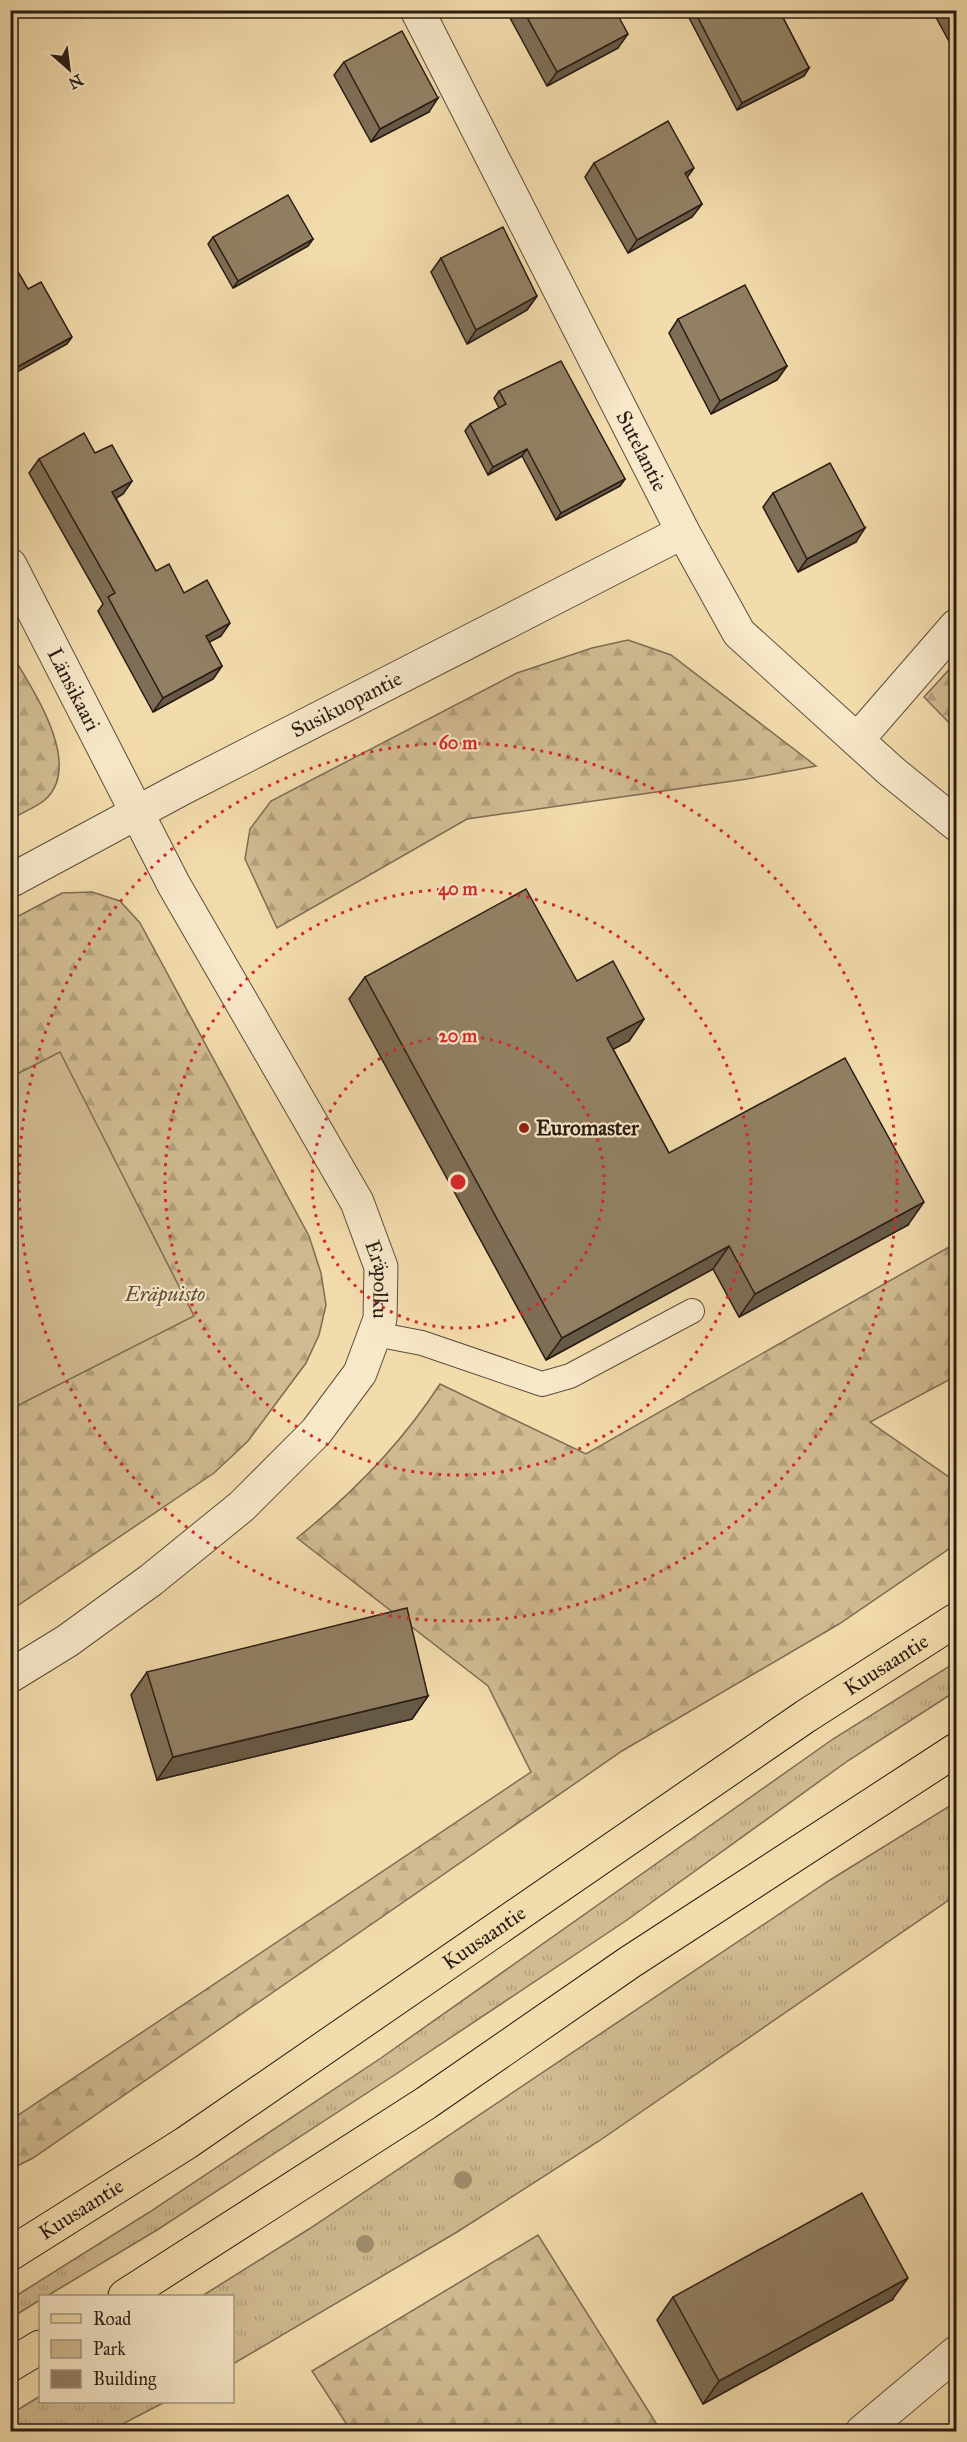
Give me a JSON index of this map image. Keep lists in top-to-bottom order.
{
  "streets": {
    "main road": ["Kuusaantie"],
    "street": [
      "Sutelantie",
      "Länsikaari",
      "Susikuopantie",
      "Eräpolku"
    ]
  },
  "crossings": [
    ["Sutelantie", "Susikuopantie"],
    ["Länsikaari", "Susikuopantie"],
    ["Länsikaari", "Eräpolku"],
    ["Susikuopantie", "Eräpolku"]
  ],
  "parks": ["Eräpuisto"],
  "places": ["Euromaster"],
  "legend": ["Road", "Park", "Building"],
  "north": "bottom right",
  "rings": ["60 m", "40 m", "20 m"]
}
